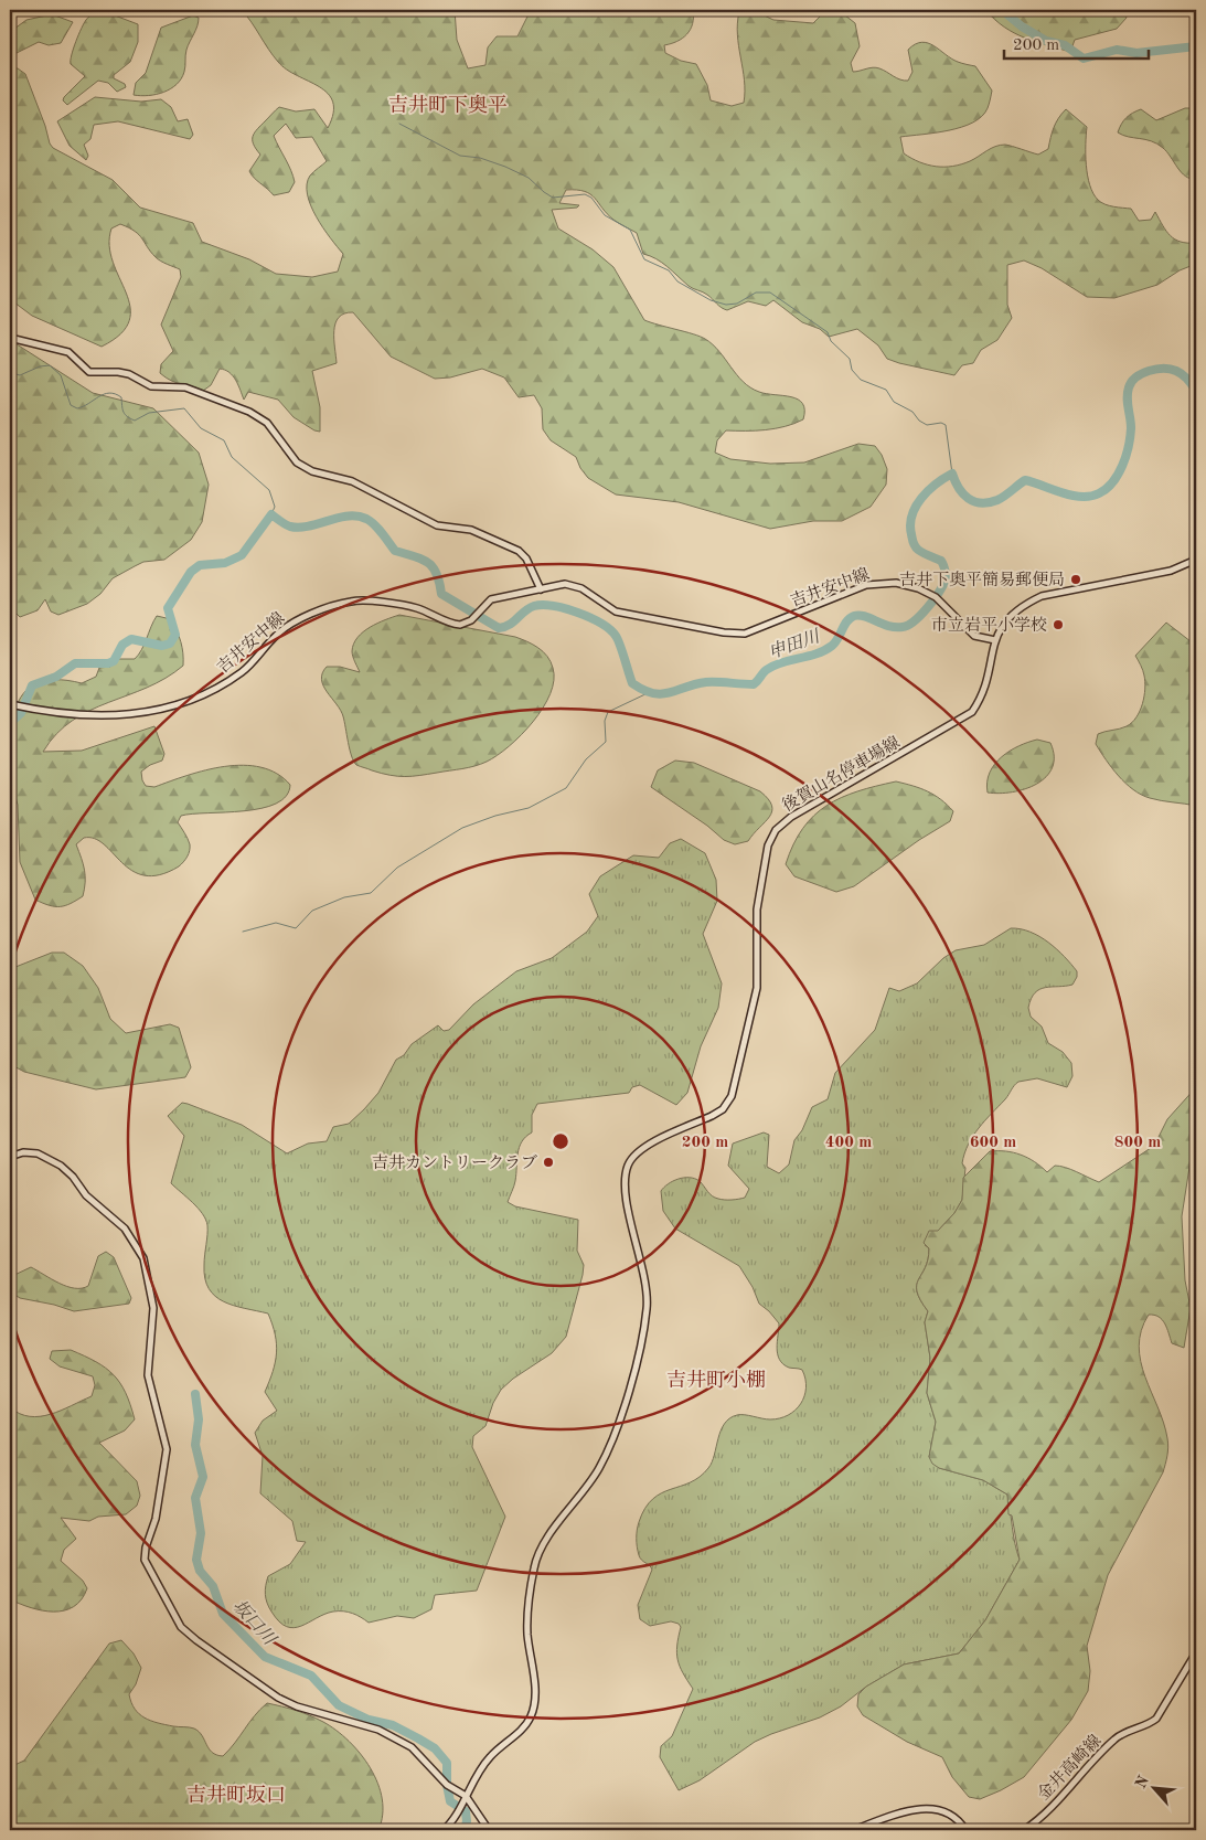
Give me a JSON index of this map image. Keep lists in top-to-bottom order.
{
  "streets": {
    "main road": ["吉井安中線", "後賀山名停車場線", "金井高崎線"]
  },
  "crossings": [
    ["吉井安中線", "後賀山名停車場線"]
  ],
  "districts": ["吉井町下奥平", "吉井町小棚", "吉井町坂口"],
  "water": ["申田川", "坂口川"],
  "places": ["吉井下奥平簡易郵便局", "市立岩平小学校", "吉井カントリークラブ"],
  "scale_bar": "200 m",
  "north": "top left",
  "rings": [
    "200 m",
    "400 m",
    "600 m",
    "800 m"
  ]
}
